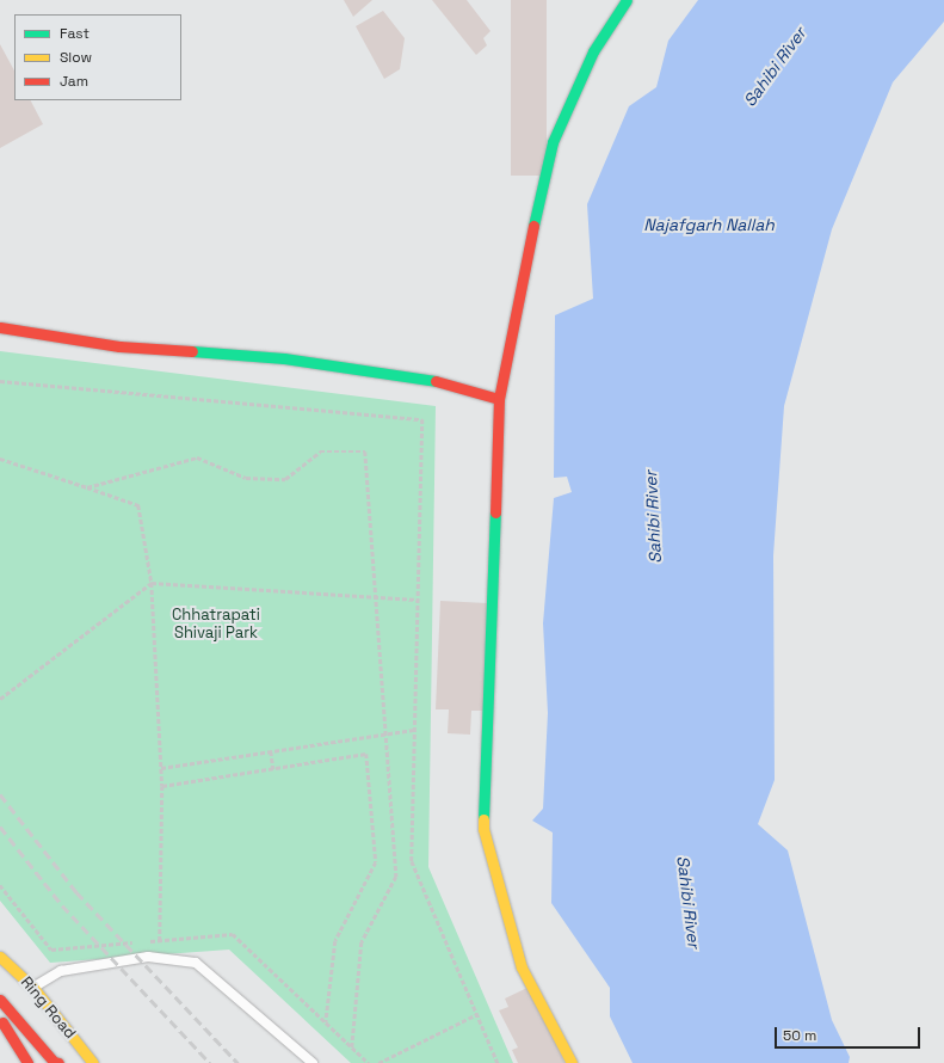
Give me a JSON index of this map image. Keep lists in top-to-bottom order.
{
  "streets": {
    "street": ["Ring Road"]
  },
  "water": ["Sahibi River", "Najafgarh Nallah"],
  "parks": ["Chhatrapati Shivaji Park"],
  "legend": ["Fast", "Slow", "Jam"],
  "scale_bar": "50 m"
}
